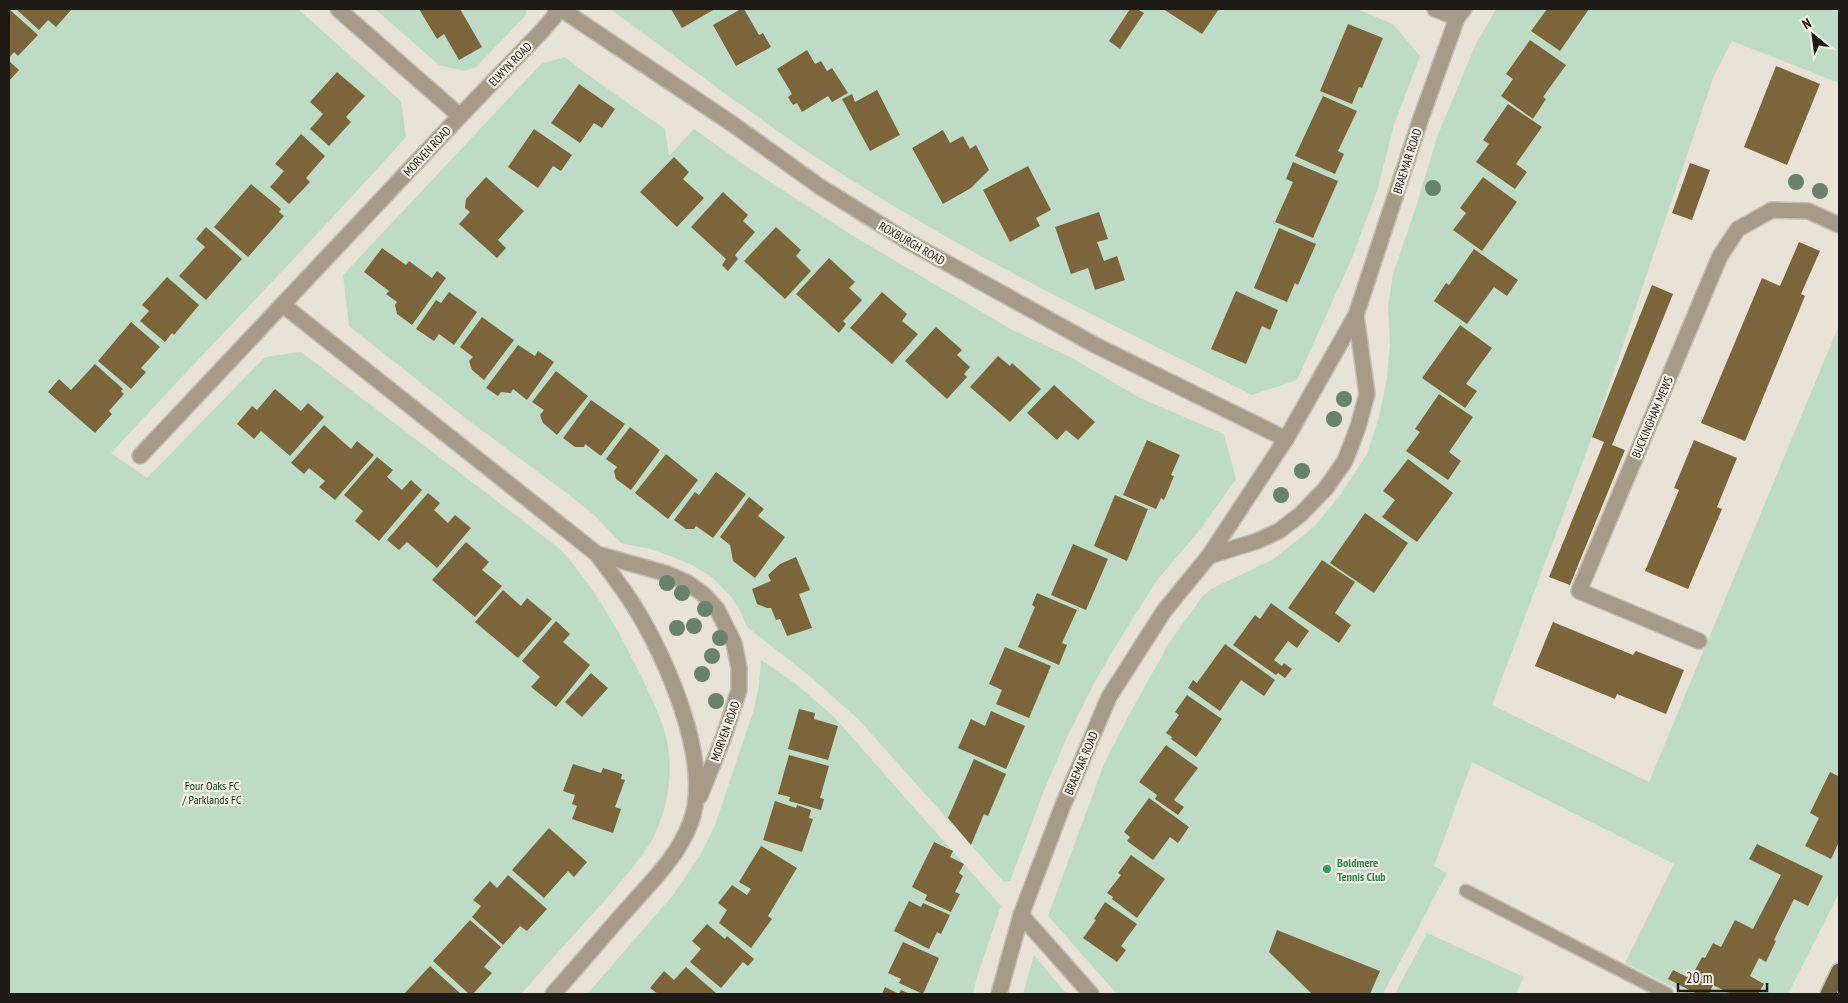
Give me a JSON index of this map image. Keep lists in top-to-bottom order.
{
  "streets": {
    "street": [
      "ELWYN ROAD",
      "MORVEN ROAD",
      "BRAEMAR ROAD",
      "ROXBURGH ROAD",
      "BUCKINGHAM MEWS"
    ]
  },
  "crossings": [
    ["ELWYN ROAD", "MORVEN ROAD"],
    ["BRAEMAR ROAD", "ROXBURGH ROAD"]
  ],
  "parks": ["Four Oaks FC / Parklands FC"],
  "places": ["Boldmere Tennis Club"],
  "scale_bar": "20 m",
  "north": "top left"
}
